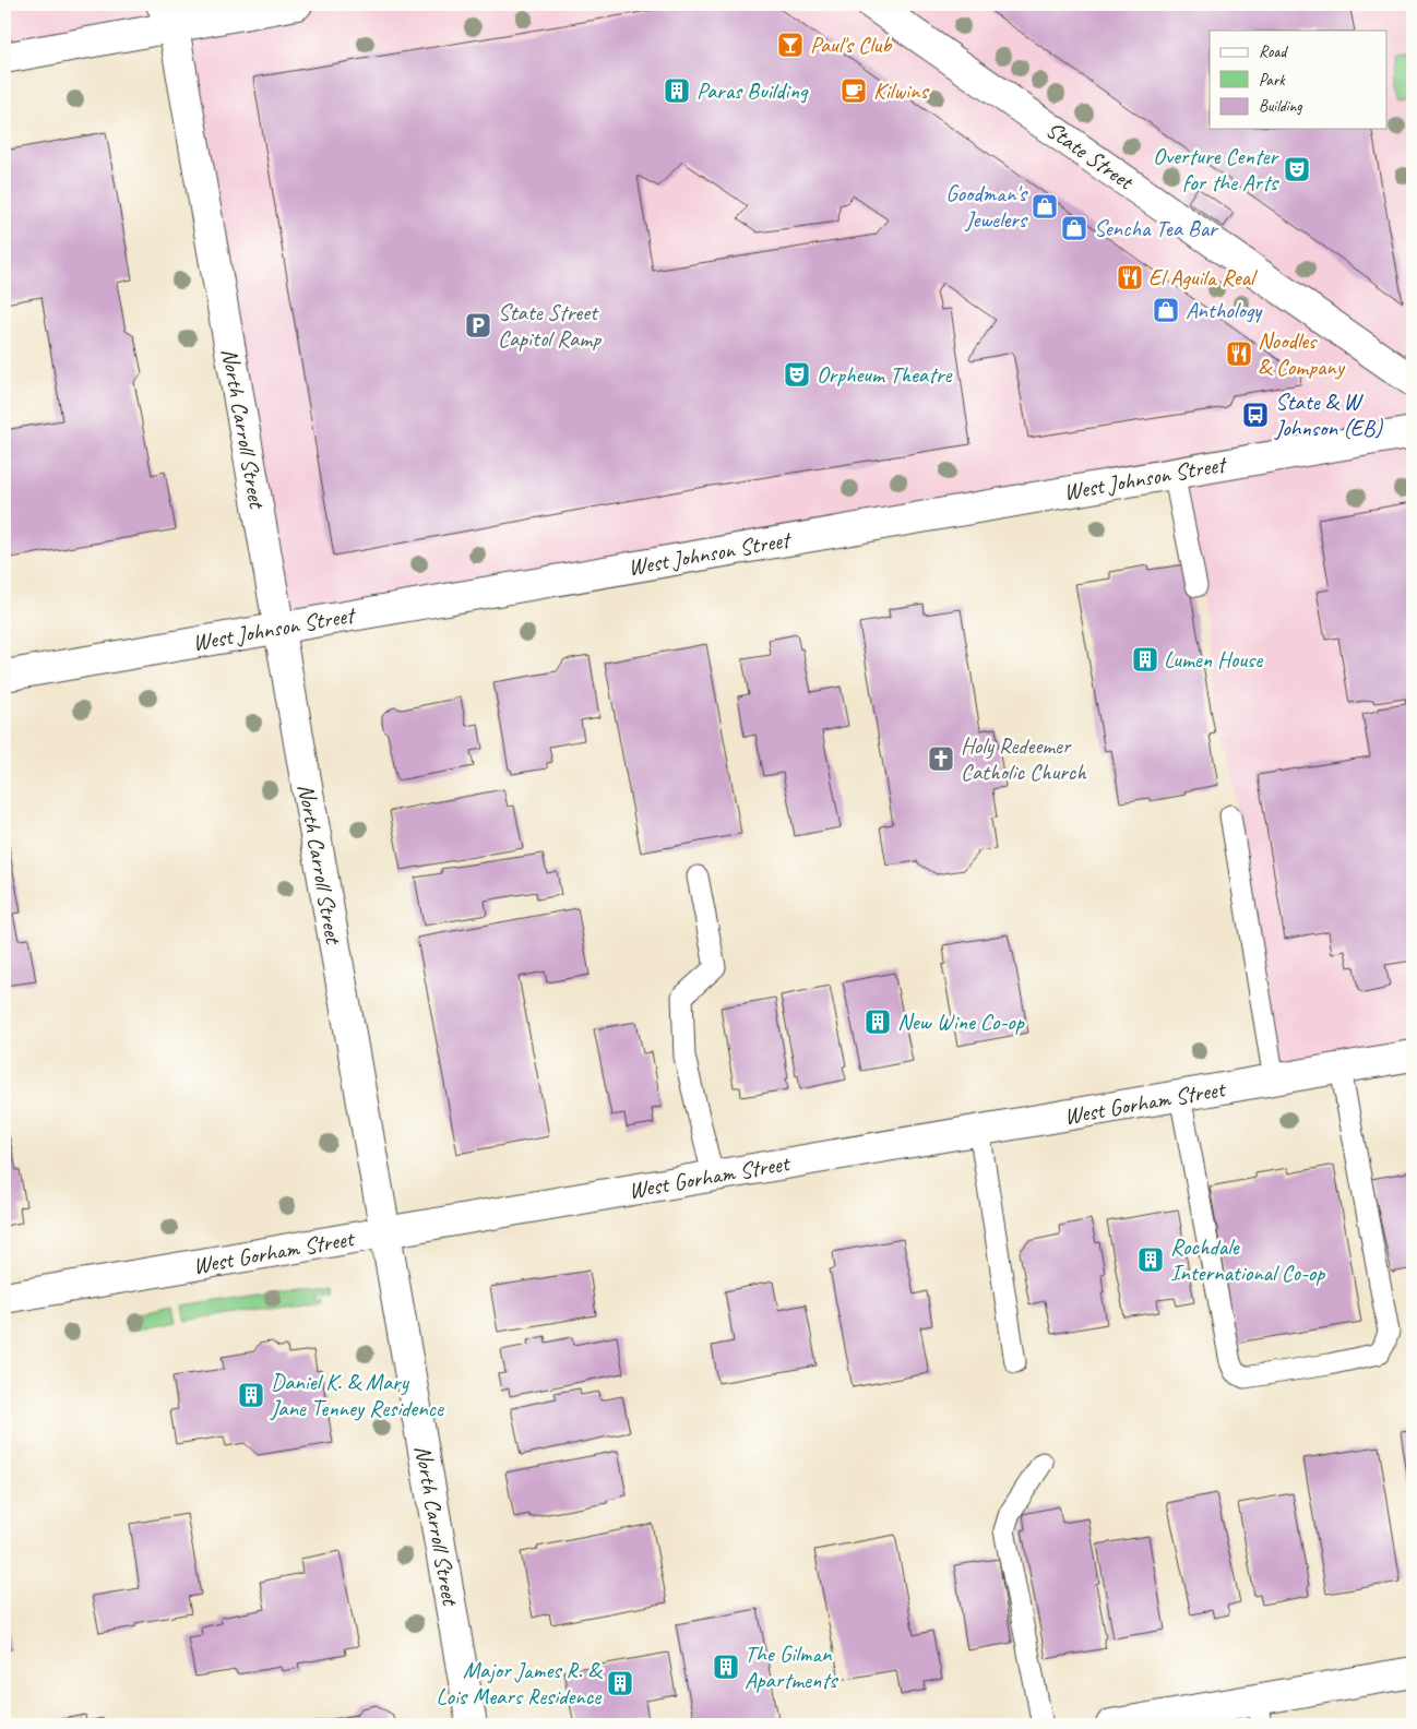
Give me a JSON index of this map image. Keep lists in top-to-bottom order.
{
  "streets": {
    "street": [
      "State Street",
      "North Carroll Street",
      "West Johnson Street",
      "West Gorham Street"
    ]
  },
  "crossings": [
    ["North Carroll Street", "West Johnson Street"],
    ["North Carroll Street", "West Gorham Street"]
  ],
  "places": {
    "bar": ["Paul's Club"],
    "building": [
      "Paras Building",
      "Lumen House",
      "New Wine Co-op",
      "Rochdale International Co-op",
      "Daniel K. & Mary Jane Tenney Residence",
      "The Gilman Apartments",
      "Major James R. & Lois Mears Residence"
    ],
    "cafe": ["Kilwins"],
    "theatre": ["Overture Center for the Arts", "Orpheum Theatre"],
    "shop": ["Goodman's Jewelers", "Sencha Tea Bar", "Anthology"],
    "restaurant": ["El Aguila Real", "Noodles & Company"],
    "parking": ["State Street Capitol Ramp"],
    "bus stop": ["State & W Johnson (EB)"],
    "church": ["Holy Redeemer Catholic Church"]
  },
  "legend": ["Road", "Park", "Building"]
}
